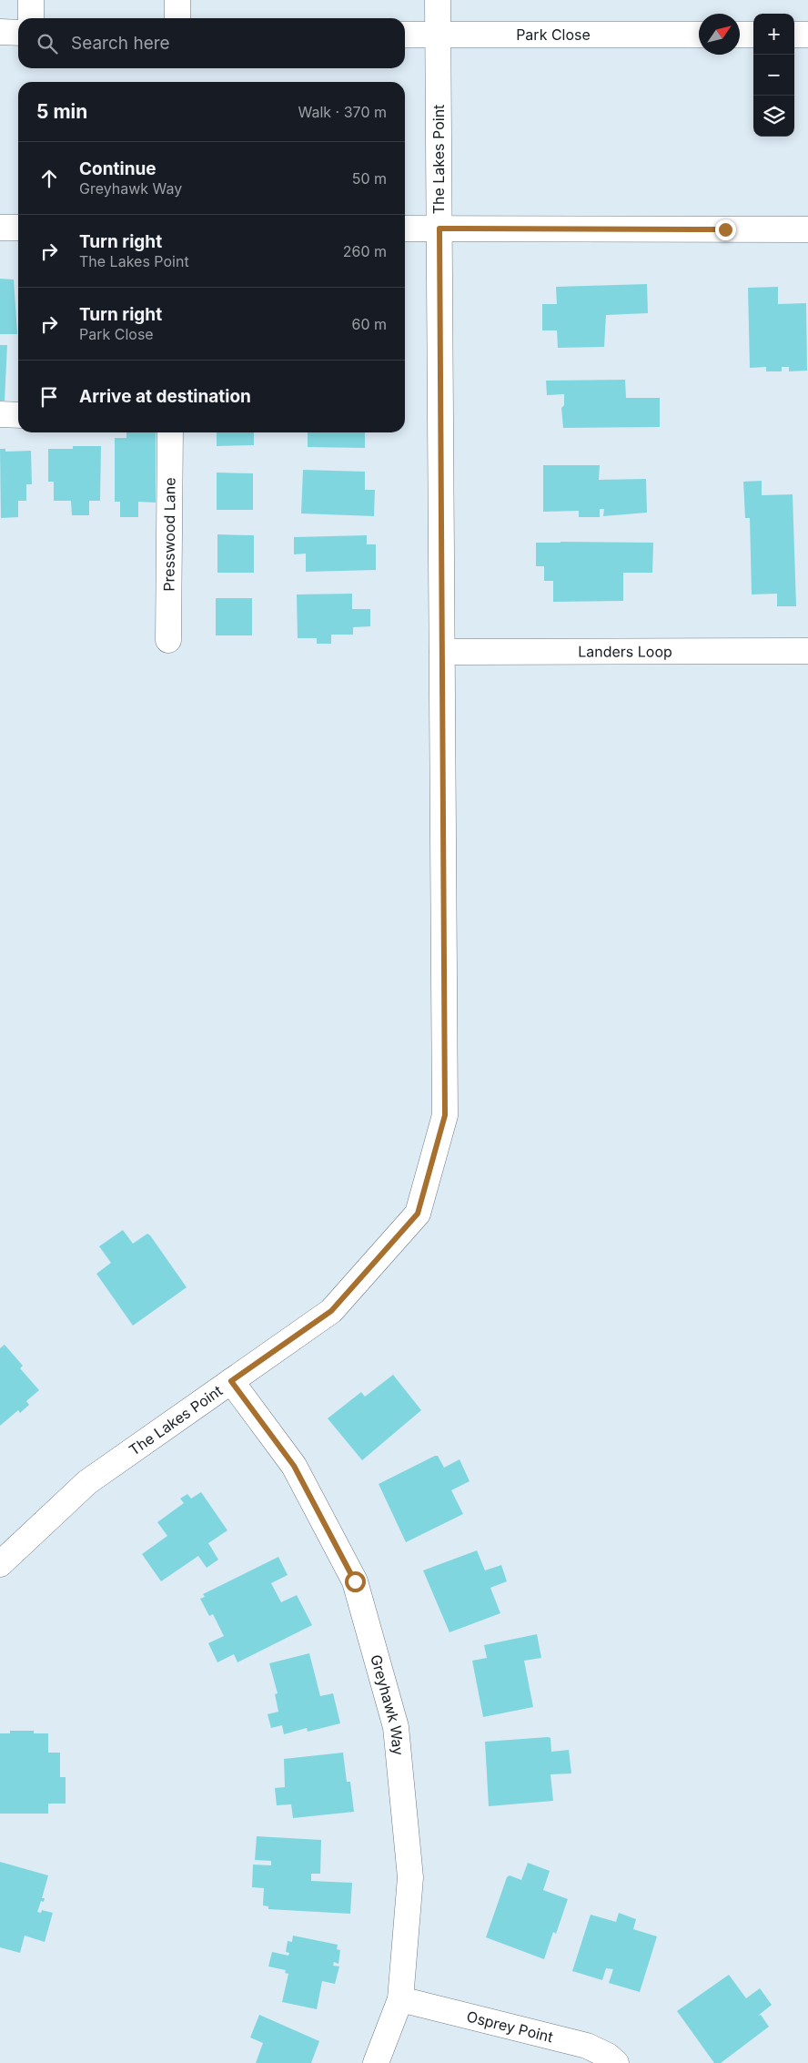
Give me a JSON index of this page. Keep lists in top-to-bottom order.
{
  "streets": {
    "street": [
      "Park Close",
      "The Lakes Point",
      "Presswood Lane",
      "Landers Loop",
      "Greyhawk Way",
      "Osprey Point"
    ]
  },
  "crossings": [
    ["Park Close", "The Lakes Point"],
    ["The Lakes Point", "Landers Loop"],
    ["The Lakes Point", "Greyhawk Way"],
    ["Greyhawk Way", "Osprey Point"]
  ],
  "north": "top right",
  "page": {
    "map_buttons": ["+", "−"],
    "search": "Search here",
    "heading": ["5 min", "Walk · 370 m"],
    "list": [
      ["Continue", "Greyhawk Way", "50 m"],
      ["Turn right", "The Lakes Point", "260 m"],
      ["Turn right", "Park Close", "60 m"],
      "Arrive at destination"
    ]
  }
}
